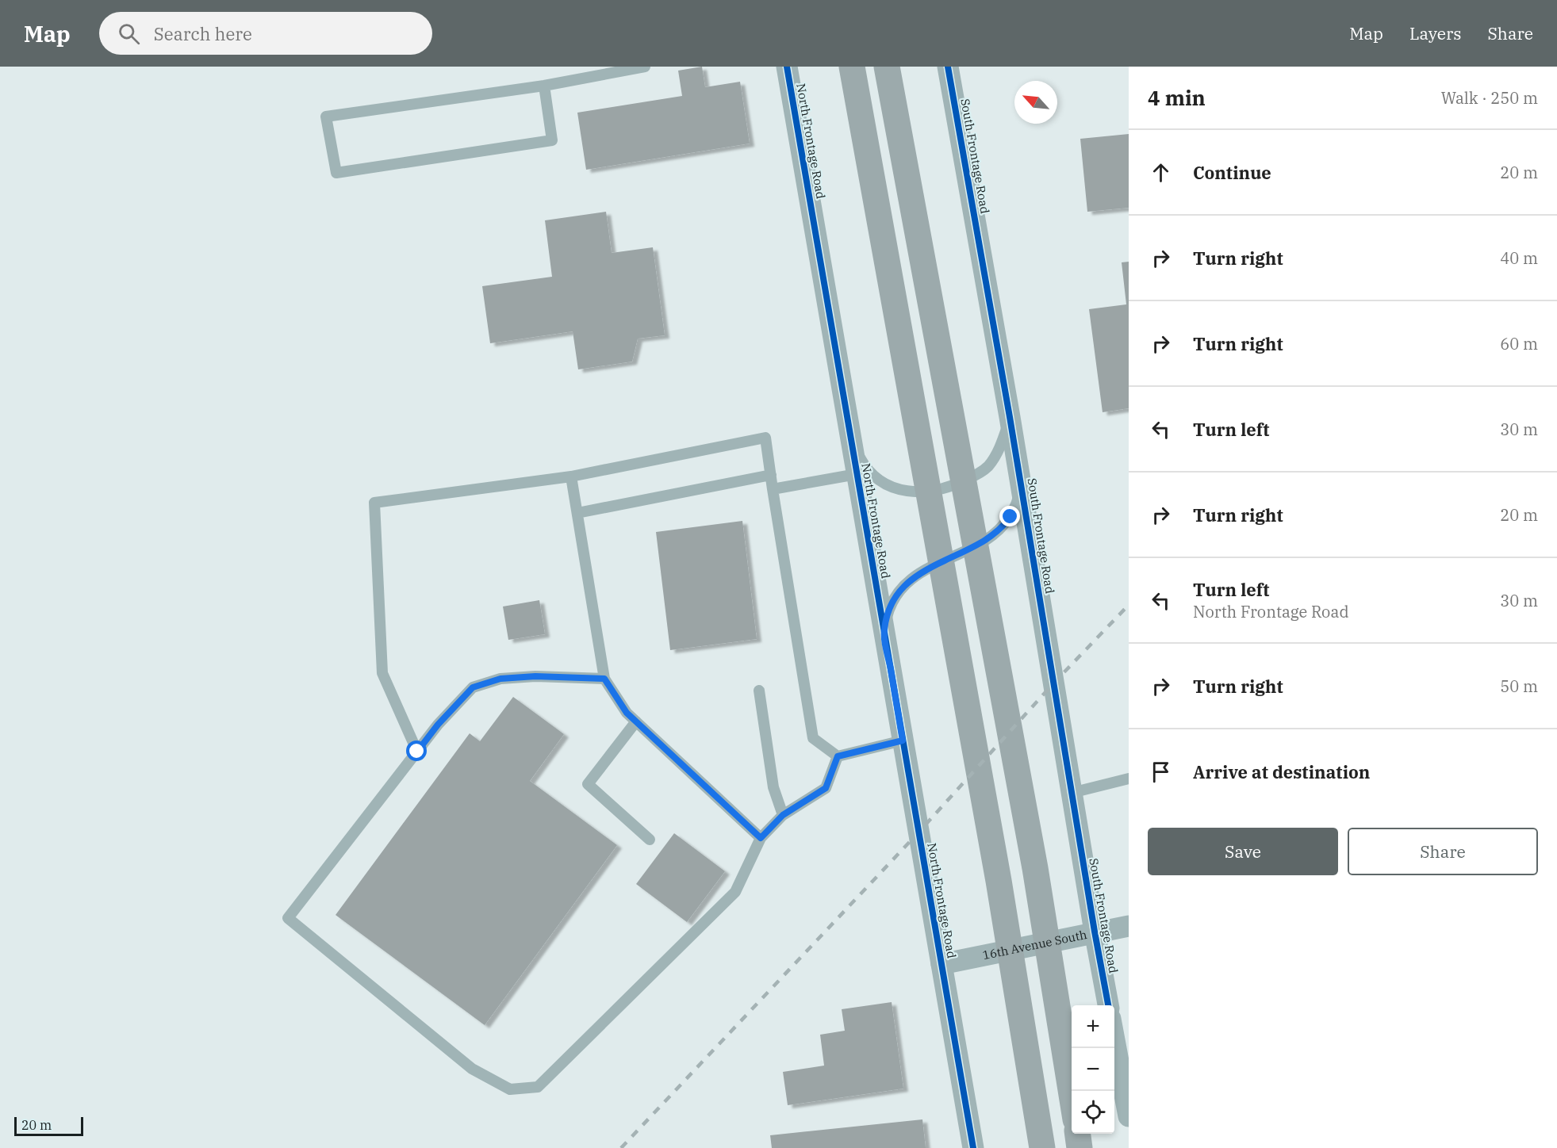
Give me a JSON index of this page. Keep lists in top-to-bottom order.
{
  "streets": {
    "street": ["North Frontage Road", "South Frontage Road", "16th Avenue South"]
  },
  "crossings": [
    ["North Frontage Road", "16th Avenue South"],
    ["South Frontage Road", "16th Avenue South"]
  ],
  "scale_bar": "20 m",
  "north": "top left",
  "page": {
    "header": "Map",
    "search": "Search here",
    "nav": ["Map", "Layers", "Share"],
    "heading": ["4 min", "Walk · 250 m"],
    "list": [
      ["Continue", "20 m"],
      ["Turn right", "40 m"],
      ["Turn right", "60 m"],
      ["Turn left", "30 m"],
      ["Turn right", "20 m"],
      ["Turn left", "North Frontage Road", "30 m"],
      ["Turn right", "50 m"],
      "Arrive at destination"
    ],
    "buttons": ["Save", "Share"],
    "map_buttons": ["+", "−"],
    "scale": "20 m"
  }
}
